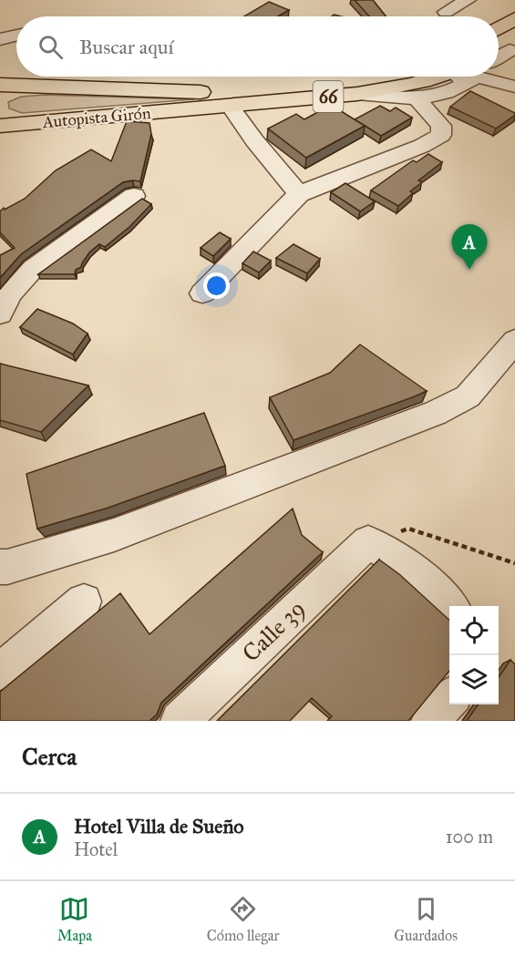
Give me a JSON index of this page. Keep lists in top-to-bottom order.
{
  "streets": {
    "highway": ["66", "Autopista Girón"],
    "street": ["Calle 39"]
  },
  "crossings": [
    ["66", "Autopista Girón"]
  ],
  "page": {
    "search": "Buscar aquí",
    "pins": "A",
    "heading": "Cerca",
    "list": [
      {
        "mark": "A",
        "name": "Hotel Villa de Sueño",
        "note": "Hotel",
        "value": "100 m"
      }
    ],
    "nav": ["Mapa", "Cómo llegar", "Guardados"]
  }
}
